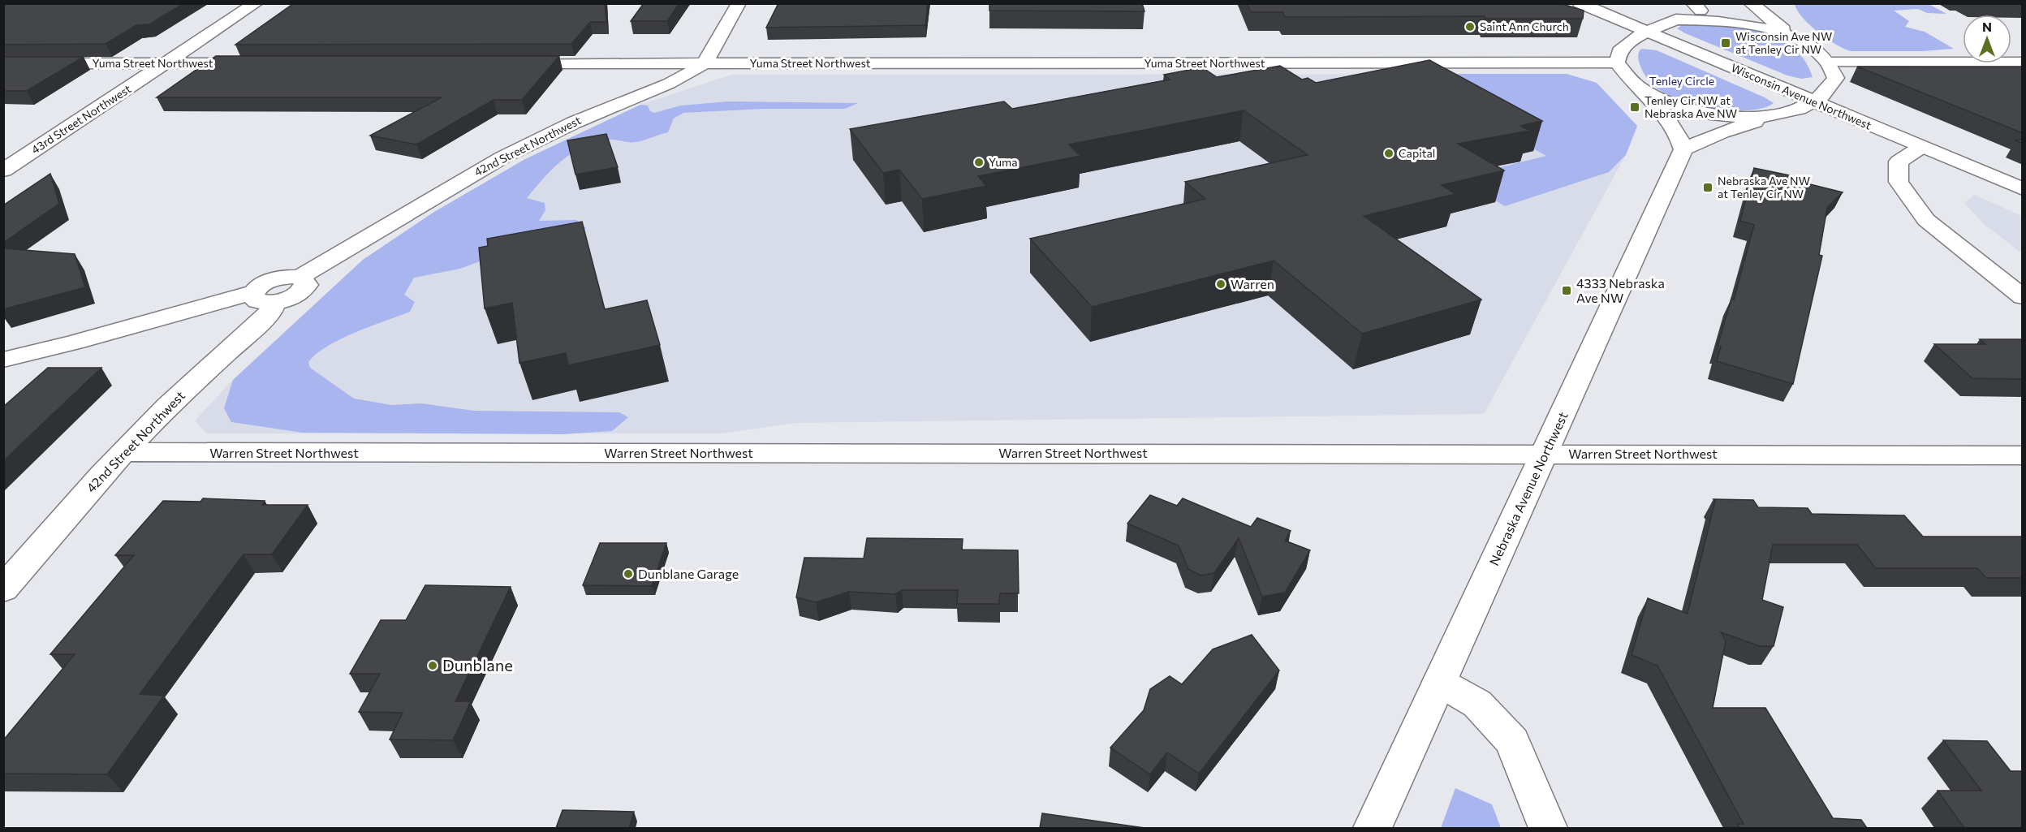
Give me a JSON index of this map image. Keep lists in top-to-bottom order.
{
  "streets": {
    "street": [
      "Yuma Street Northwest",
      "Wisconsin Avenue Northwest",
      "43rd Street Northwest",
      "42nd Street Northwest",
      "Warren Street Northwest",
      "Nebraska Avenue Northwest"
    ]
  },
  "crossings": [
    ["Yuma Street Northwest", "43rd Street Northwest"],
    ["Yuma Street Northwest", "42nd Street Northwest"],
    ["42nd Street Northwest", "Warren Street Northwest"],
    ["Warren Street Northwest", "Nebraska Avenue Northwest"]
  ],
  "parks": ["Tenley Circle"],
  "places": {
    "other": [
      "Saint Ann Church",
      "Capital",
      "Yuma",
      "Warren",
      "Dunblane Garage",
      "Dunblane"
    ],
    "transit": [
      "Wisconsin Ave NW at Tenley Cir NW",
      "Tenley Cir NW at Nebraska Ave NW",
      "Nebraska Ave NW at Tenley Cir NW",
      "4333 Nebraska Ave NW"
    ]
  },
  "north": "top"
}
